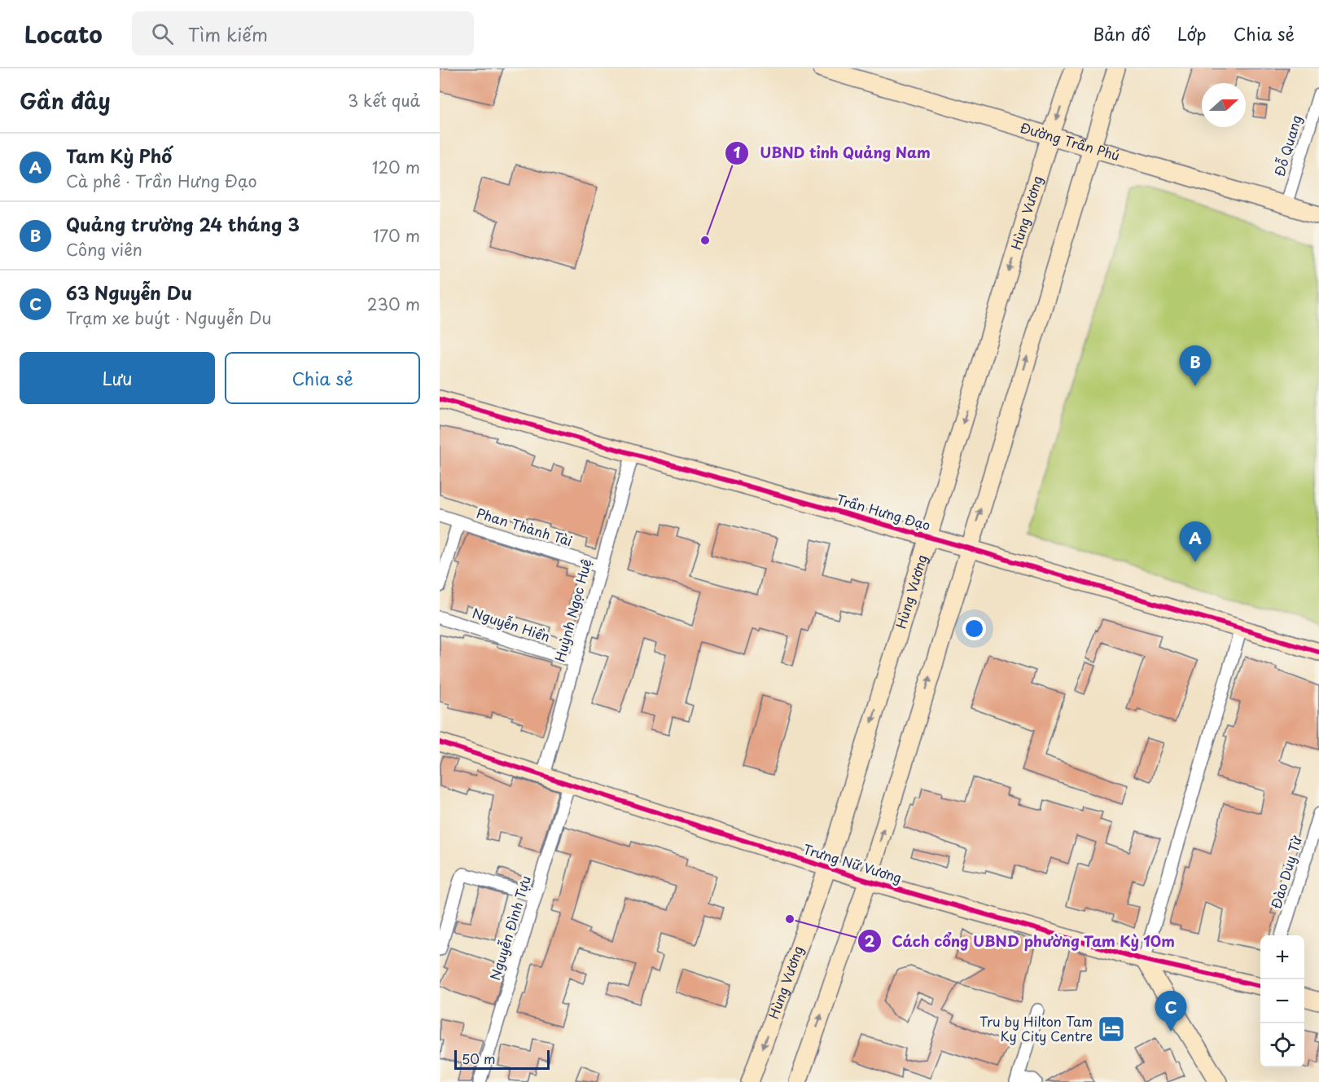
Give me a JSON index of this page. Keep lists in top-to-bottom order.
{
  "streets": {
    "main road": [
      "Đường Trần Phú",
      "Hùng Vương",
      "Trần Hưng Đạo",
      "Trưng Nữ Vương"
    ],
    "street": [
      "Đỗ Quang",
      "Phan Thành Tài",
      "Huỳnh Ngọc Huệ",
      "Nguyễn Hiền",
      "Đào Duy Từ",
      "Nguyễn Đình Tựu"
    ]
  },
  "crossings": [
    ["Đường Trần Phú", "Đỗ Quang"],
    ["Đường Trần Phú", "Hùng Vương"],
    ["Hùng Vương", "Trần Hưng Đạo"],
    ["Hùng Vương", "Trưng Nữ Vương"],
    ["Trần Hưng Đạo", "Huỳnh Ngọc Huệ"],
    ["Phan Thành Tài", "Huỳnh Ngọc Huệ"],
    ["Huỳnh Ngọc Huệ", "Nguyễn Hiền"],
    ["Huỳnh Ngọc Huệ", "Trưng Nữ Vương"],
    ["Trưng Nữ Vương", "Nguyễn Đình Tựu"]
  ],
  "places": {
    "other": ["UBND tỉnh Quảng Nam", "Cách cổng UBND phường Tam Kỳ 10m"],
    "hotel": ["Tru by Hilton Tam Ky City Centre"]
  },
  "scale_bar": "50 m",
  "north": "right",
  "page": {
    "header": "Locato",
    "search": "Tìm kiếm",
    "nav": ["Bản đồ", "Lớp", "Chia sẻ"],
    "heading": ["Gần đây", "3 kết quả"],
    "list": [
      {
        "mark": "A",
        "name": "Tam Kỳ Phố",
        "note": "Cà phê · Trần Hưng Đạo",
        "value": "120 m"
      },
      {
        "mark": "B",
        "name": "Quảng trường 24 tháng 3",
        "note": "Công viên",
        "value": "170 m"
      },
      {
        "mark": "C",
        "name": "63 Nguyễn Du",
        "note": "Trạm xe buýt · Nguyễn Du",
        "value": "230 m"
      }
    ],
    "buttons": ["Lưu", "Chia sẻ"],
    "pins": ["B", "A", "C"],
    "map_buttons": ["+", "−"],
    "scale": "50 m"
  }
}
